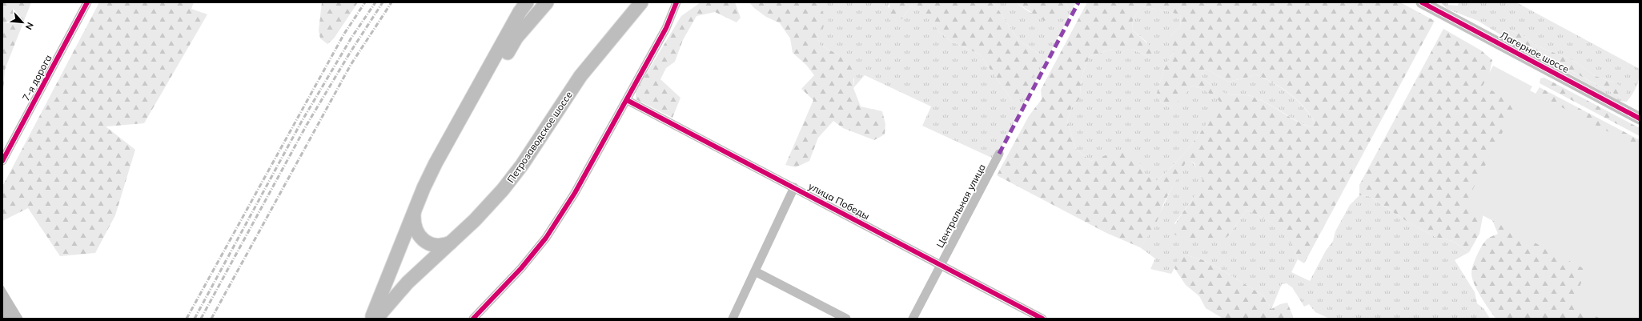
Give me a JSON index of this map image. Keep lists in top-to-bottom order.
{
  "streets": {
    "main road": ["Петрозаводское шоссе"],
    "street": [
      "Лагерное шоссе",
      "7-я дорога",
      "улица Победы",
      "Центральная улица"
    ]
  },
  "crossings": [
    ["улица Победы", "Центральная улица"]
  ],
  "north": "bottom right"
}
